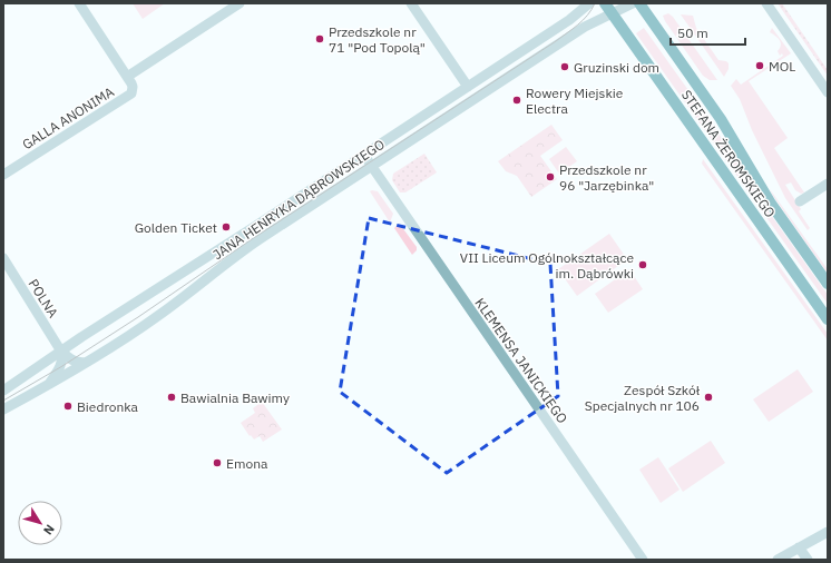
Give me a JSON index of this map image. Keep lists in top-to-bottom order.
{
  "streets": {
    "main road": ["STEFANA ŻEROMSKIEGO"],
    "street": [
      "GALLA ANONIMA",
      "JANA HENRYKA DĄBROWSKIEGO",
      "POLNA",
      "KLEMENSA JANICKIEGO"
    ]
  },
  "crossings": [
    ["STEFANA ŻEROMSKIEGO", "JANA HENRYKA DĄBROWSKIEGO"],
    ["JANA HENRYKA DĄBROWSKIEGO", "POLNA"],
    ["JANA HENRYKA DĄBROWSKIEGO", "KLEMENSA JANICKIEGO"]
  ],
  "places": [
    "Przedszkole nr 71 \"Pod Topolą\"",
    "MOL",
    "Gruzinski dom",
    "Rowery Miejskie Electra",
    "Przedszkole nr 96 \"Jarzębinka\"",
    "Golden Ticket",
    "VII Liceum Ogólnokształcące im. Dąbrówki",
    "Bawialnia Bawimy",
    "Zespół Szkół Specjalnych nr 106",
    "Biedronka",
    "Emona"
  ],
  "scale_bar": "50 m",
  "north": "bottom right"
}
